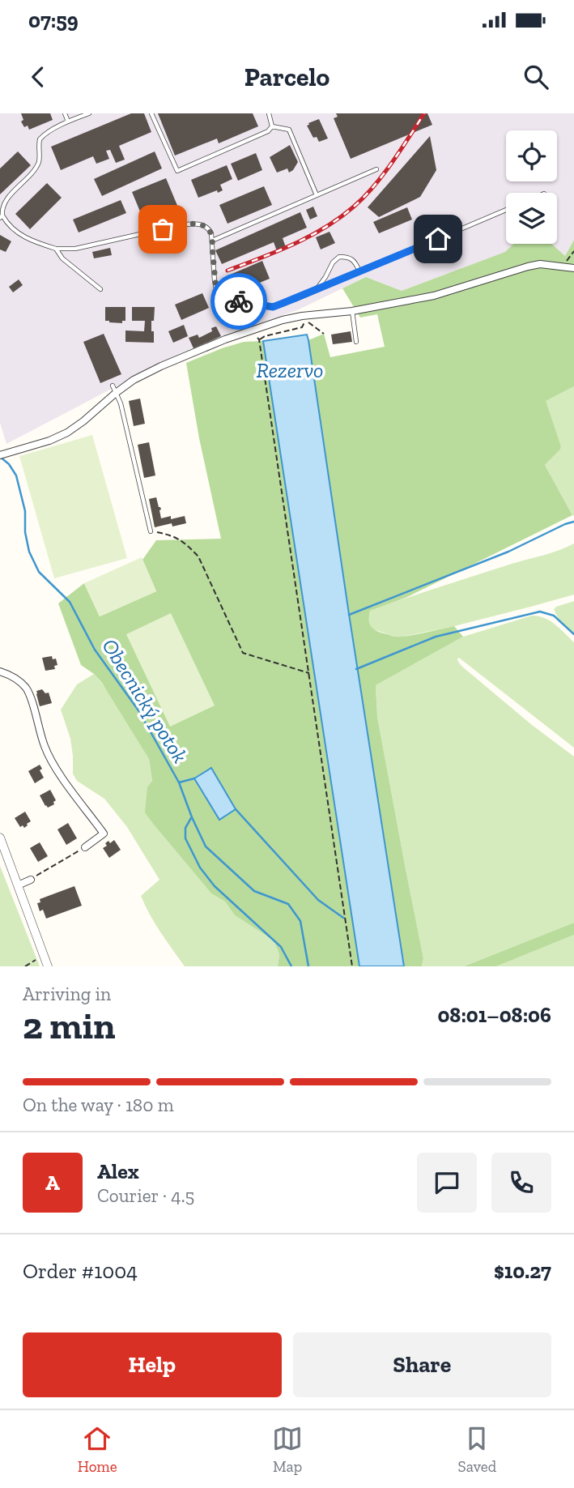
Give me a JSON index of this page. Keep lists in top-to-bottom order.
{
  "water": ["Rezervo", "Obecnický potok"],
  "page": {
    "status": "07:59",
    "header": "Parcelo",
    "heading": ["2 min", "Arriving in", "08:01–08:06"],
    "panel": [
      "Alex",
      "Courier · 4.5",
      "Order #1004",
      "$10.27"
    ],
    "bar": "On the way · 180 m",
    "round": "A",
    "buttons": ["Help", "Share"],
    "tabs": ["Home", "Map", "Saved"]
  }
}
